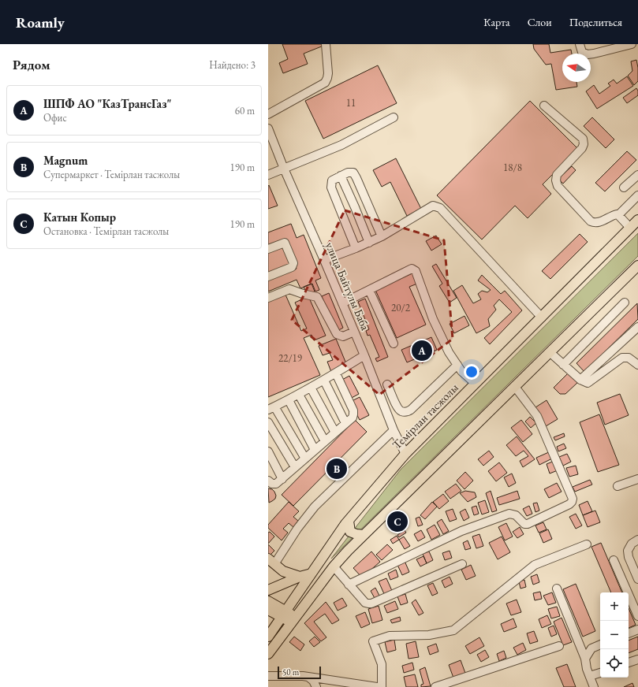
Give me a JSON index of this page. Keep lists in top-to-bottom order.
{
  "streets": {
    "main road": ["Темірлан тасжолы"],
    "street": ["улица Байтулы Баба"]
  },
  "crossings": [
    ["улица Байтулы Баба", "Темірлан тасжолы"]
  ],
  "house_numbers": [
    "11",
    "18/8",
    "20/2",
    "22/19"
  ],
  "scale_bar": "50 m",
  "north": "left",
  "page": {
    "header": "Roamly",
    "nav": ["Карта", "Слои", "Поделиться"],
    "heading": ["Рядом", "Найдено: 3"],
    "list": [
      {
        "mark": "A",
        "name": "ШПФ АО \"КазТрансГаз\"",
        "note": "Офис",
        "value": "60 m"
      },
      {
        "mark": "B",
        "name": "Magnum",
        "note": "Супермаркет · Темірлан тасжолы",
        "value": "190 m"
      },
      {
        "mark": "C",
        "name": "Катын Копыр",
        "note": "Остановка · Темірлан тасжолы",
        "value": "190 m"
      }
    ],
    "pins": ["A", "B", "C"],
    "map_buttons": ["+", "−"],
    "scale": "50 m"
  }
}
